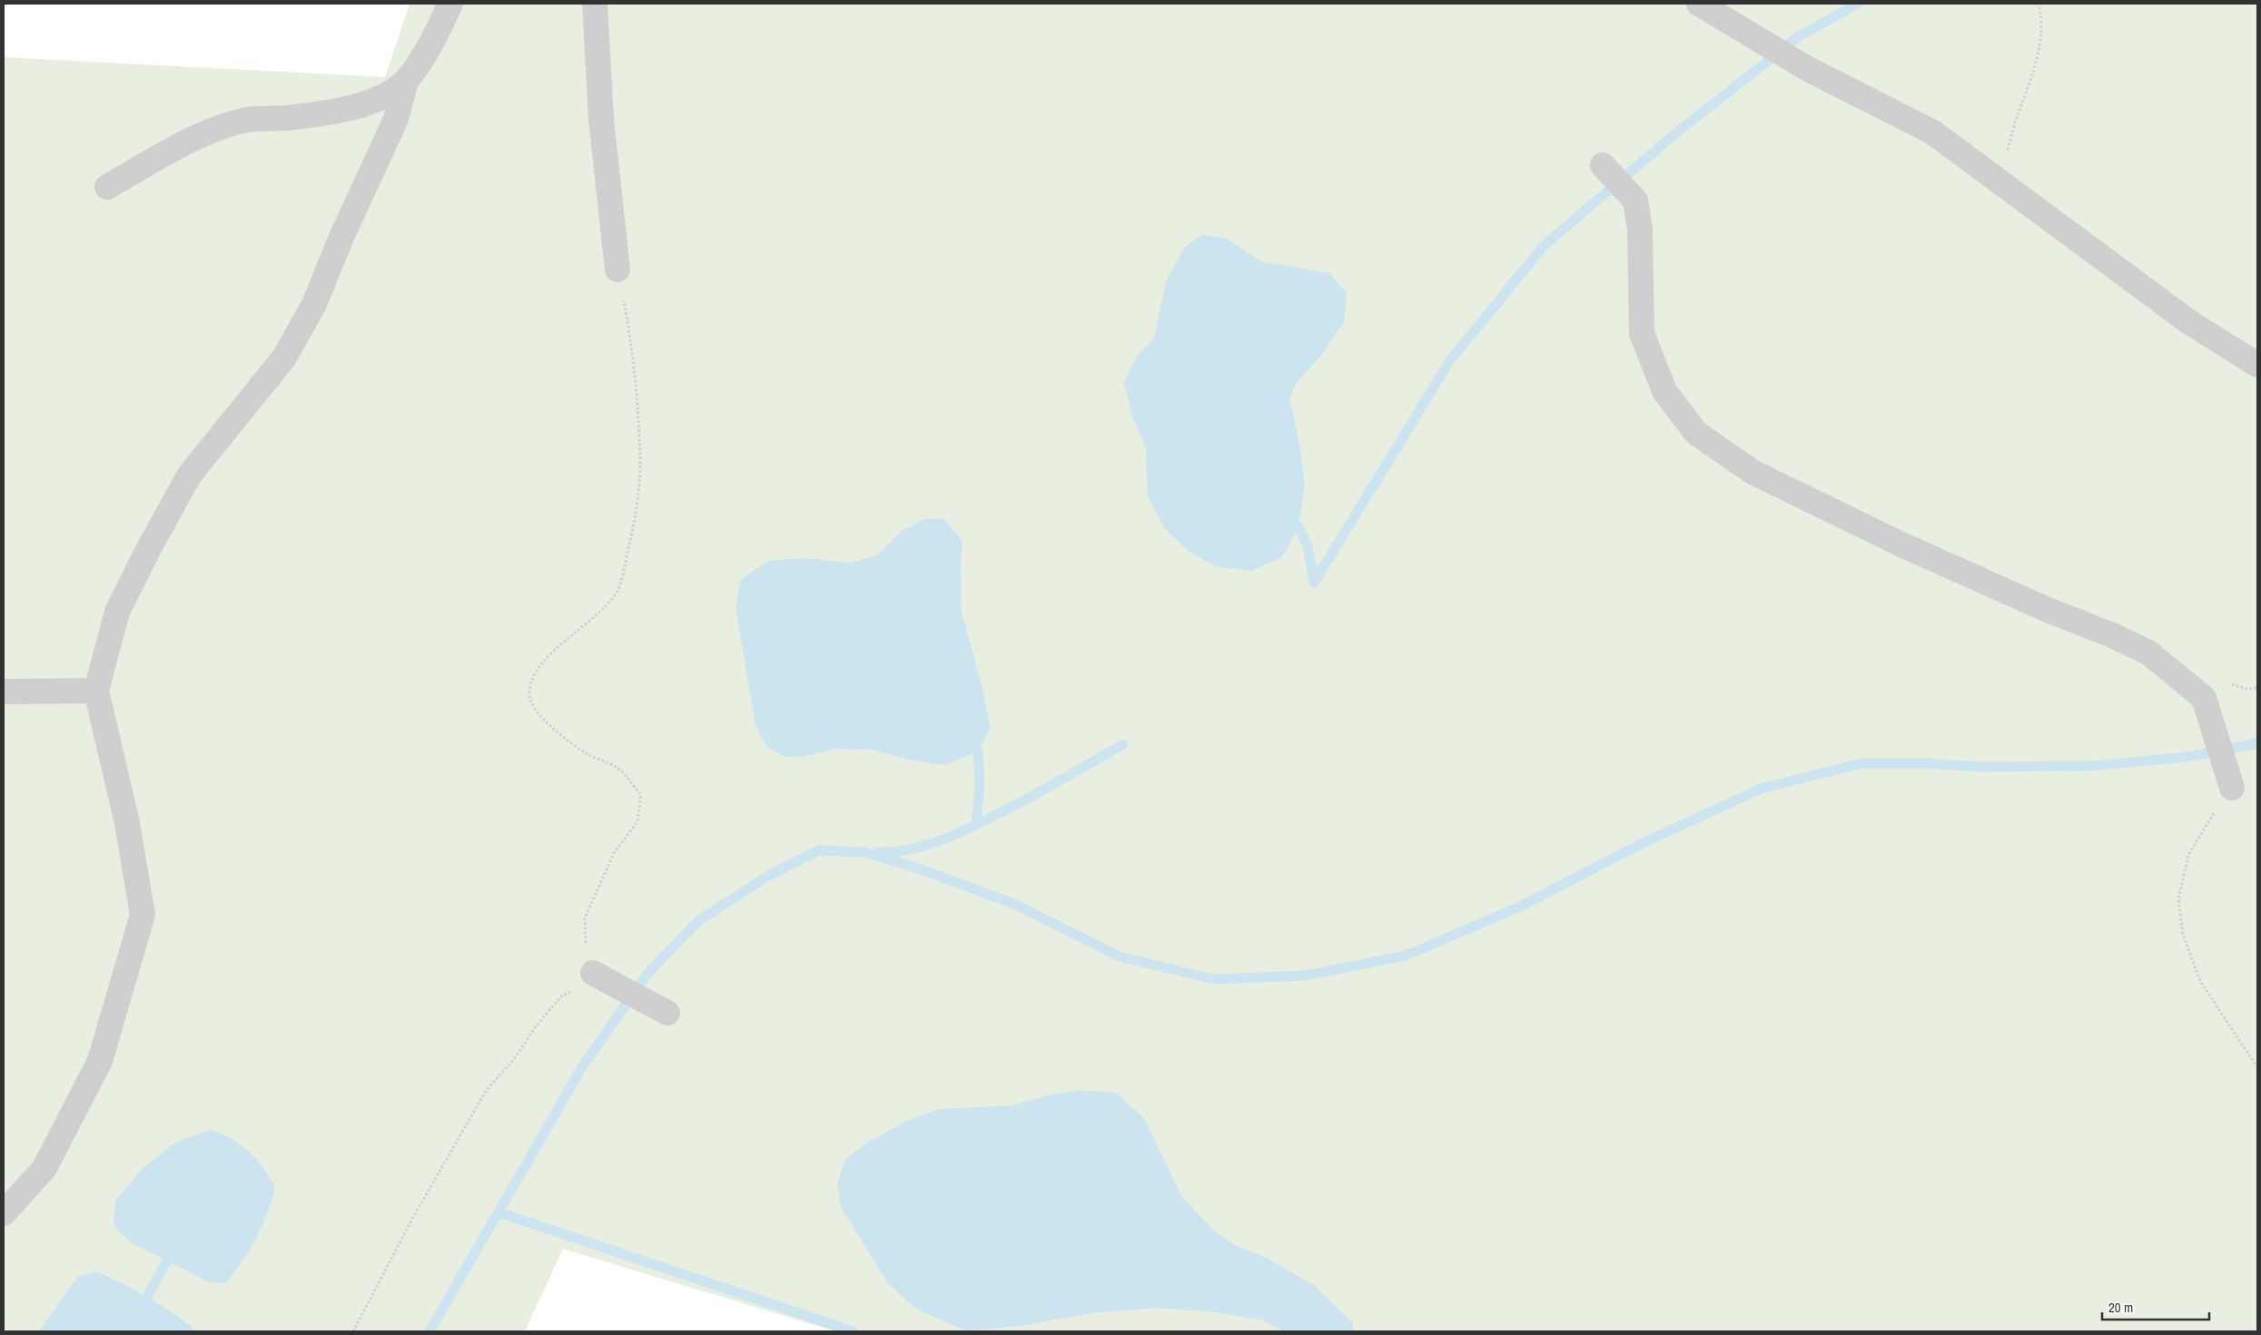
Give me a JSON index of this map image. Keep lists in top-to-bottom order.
{
  "scale_bar": "20 m"
}
